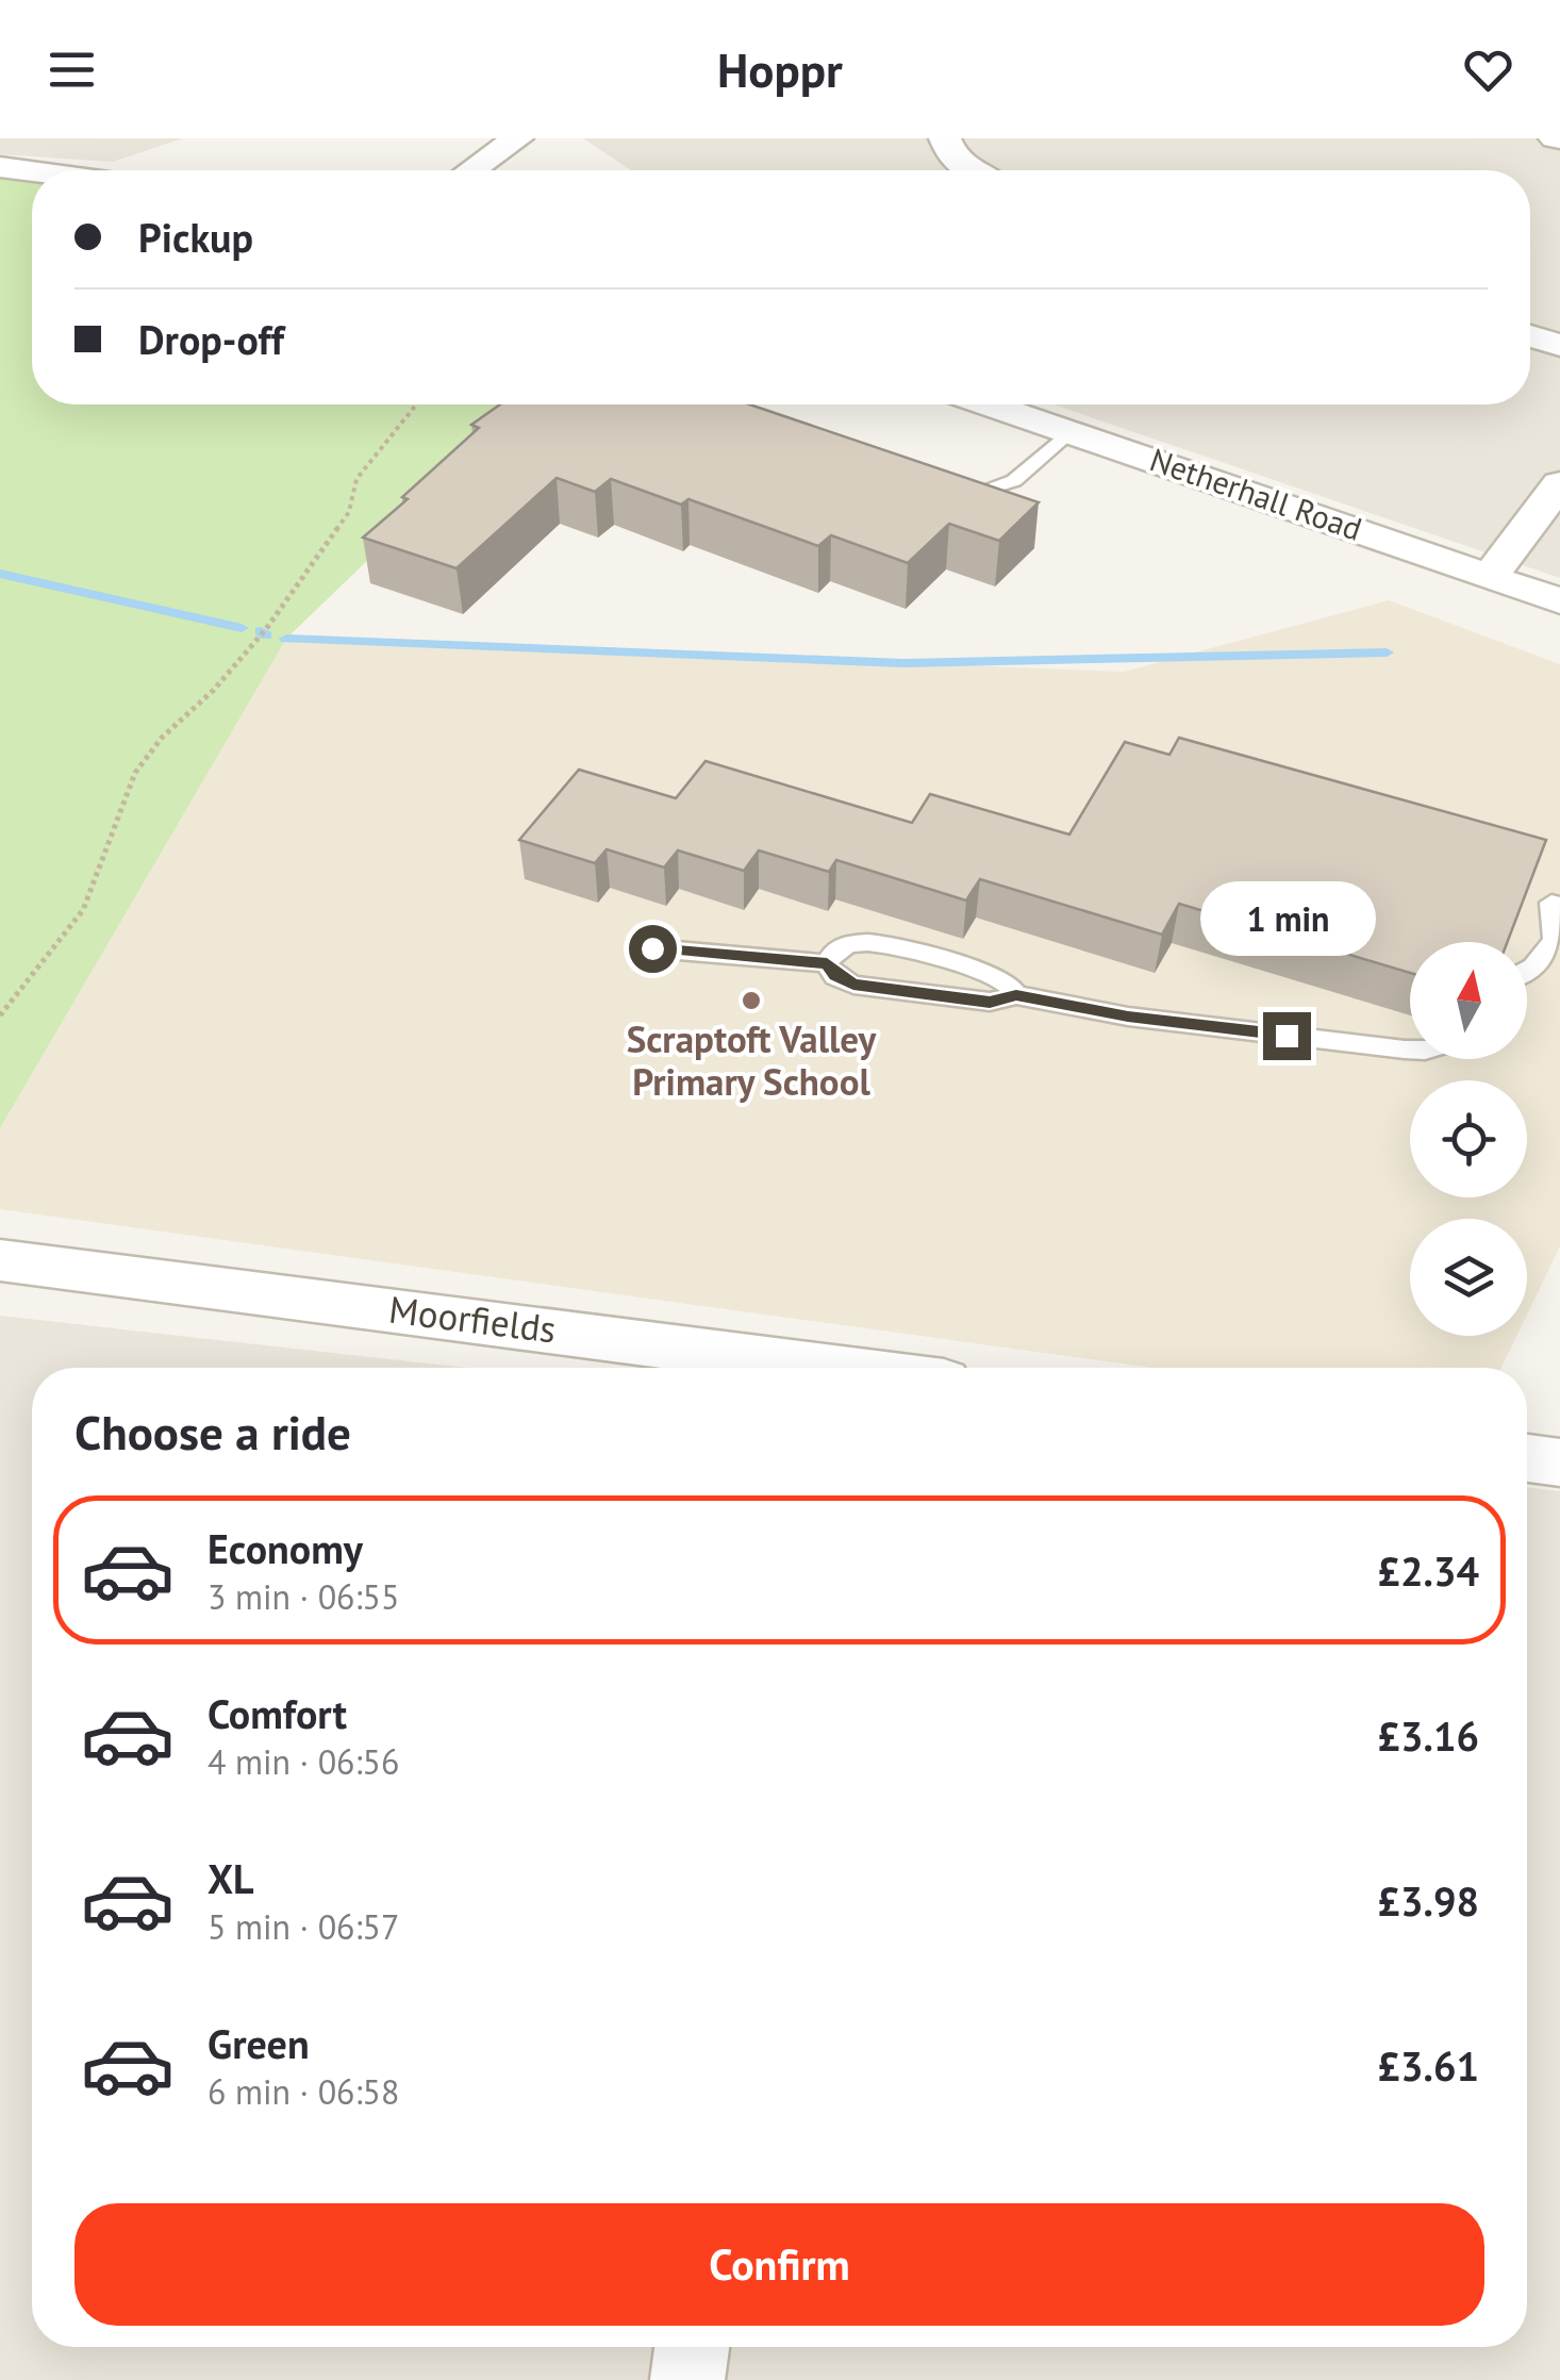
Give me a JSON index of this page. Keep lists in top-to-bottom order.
{
  "streets": {
    "street": ["Netherhall Road", "Moorfields"]
  },
  "places": ["Scraptoft Valley Primary School"],
  "north": "top",
  "page": {
    "header": "Hoppr",
    "banner": ["Pickup", "Drop-off"],
    "bubble": "1 min",
    "heading": "Choose a ride",
    "list": [
      {
        "name": "Economy",
        "note": "3 min · 06:55",
        "value": "£2.34"
      },
      {
        "name": "Comfort",
        "note": "4 min · 06:56",
        "value": "£3.16"
      },
      {
        "name": "XL",
        "note": "5 min · 06:57",
        "value": "£3.98"
      },
      {
        "name": "Green",
        "note": "6 min · 06:58",
        "value": "£3.61"
      }
    ],
    "buttons": "Confirm"
  }
}
